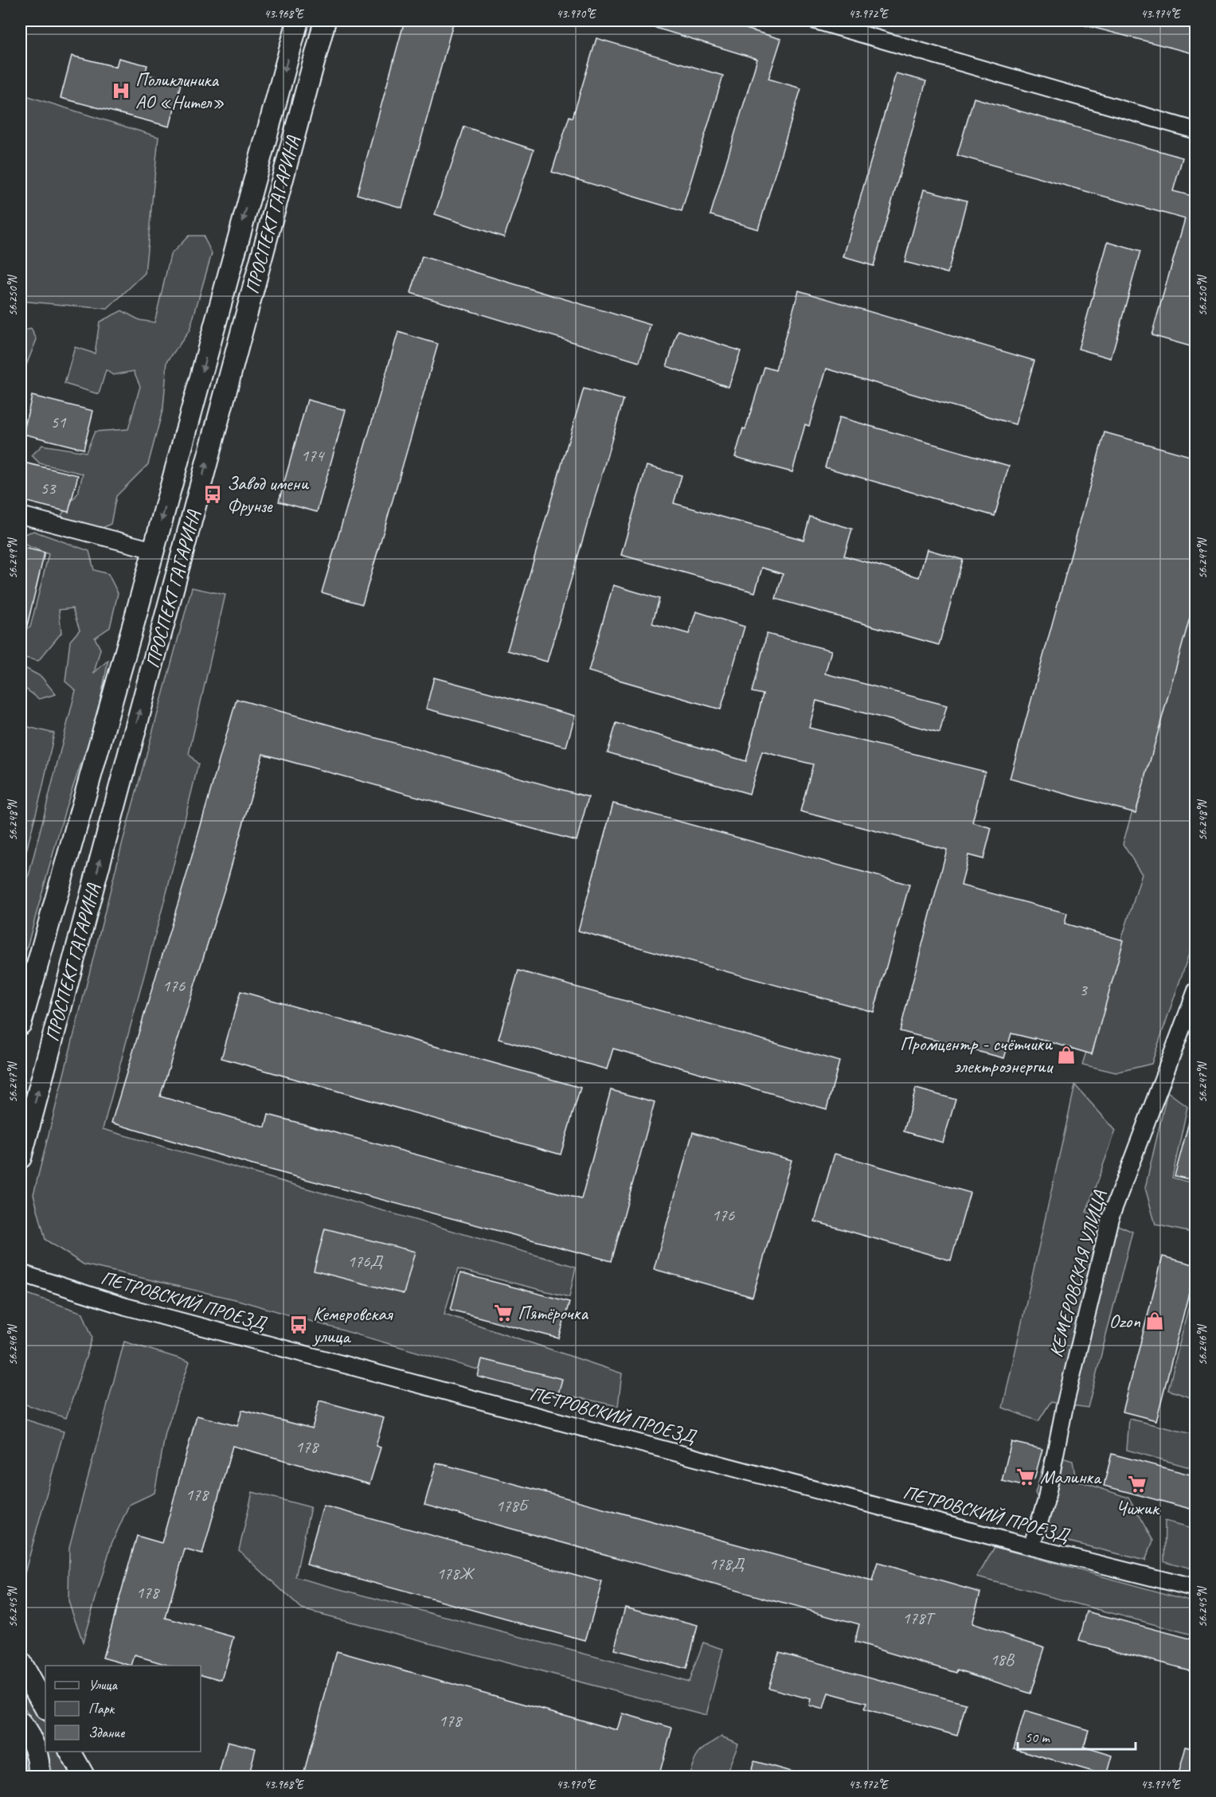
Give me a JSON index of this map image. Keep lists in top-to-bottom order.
{
  "streets": {
    "main road": ["ПРОСПЕКТ ГАГАРИНА"],
    "street": ["КЕМЕРОВСКАЯ УЛИЦА", "ПЕТРОВСКИЙ ПРОЕЗД"]
  },
  "crossings": [
    ["КЕМЕРОВСКАЯ УЛИЦА", "ПЕТРОВСКИЙ ПРОЕЗД"]
  ],
  "places": {
    "hospital": ["Поликлиника АО «Нител»"],
    "bus stop": ["Завод имени Фрунзе", "Кемеровская улица"],
    "shop": ["Промцентр - счётчики электроэнергии", "Ozon"],
    "supermarket": ["Пятёрочка", "Малинка", "Чижик"]
  },
  "house_numbers": [
    "51",
    "174",
    "53",
    "176",
    "3",
    "176",
    "176Д",
    "178",
    "178",
    "178Б",
    "178Д",
    "178Ж",
    "178",
    "178Т",
    "18В",
    "178"
  ],
  "legend": ["Улица", "Парк", "Здание"],
  "scale_bar": "50 m",
  "coordinates": [
    "43.968°E",
    "43.970°E",
    "43.972°E",
    "43.974°E",
    "56.250°N",
    "56.249°N",
    "56.248°N",
    "56.247°N",
    "56.246°N",
    "56.245°N"
  ]
}
